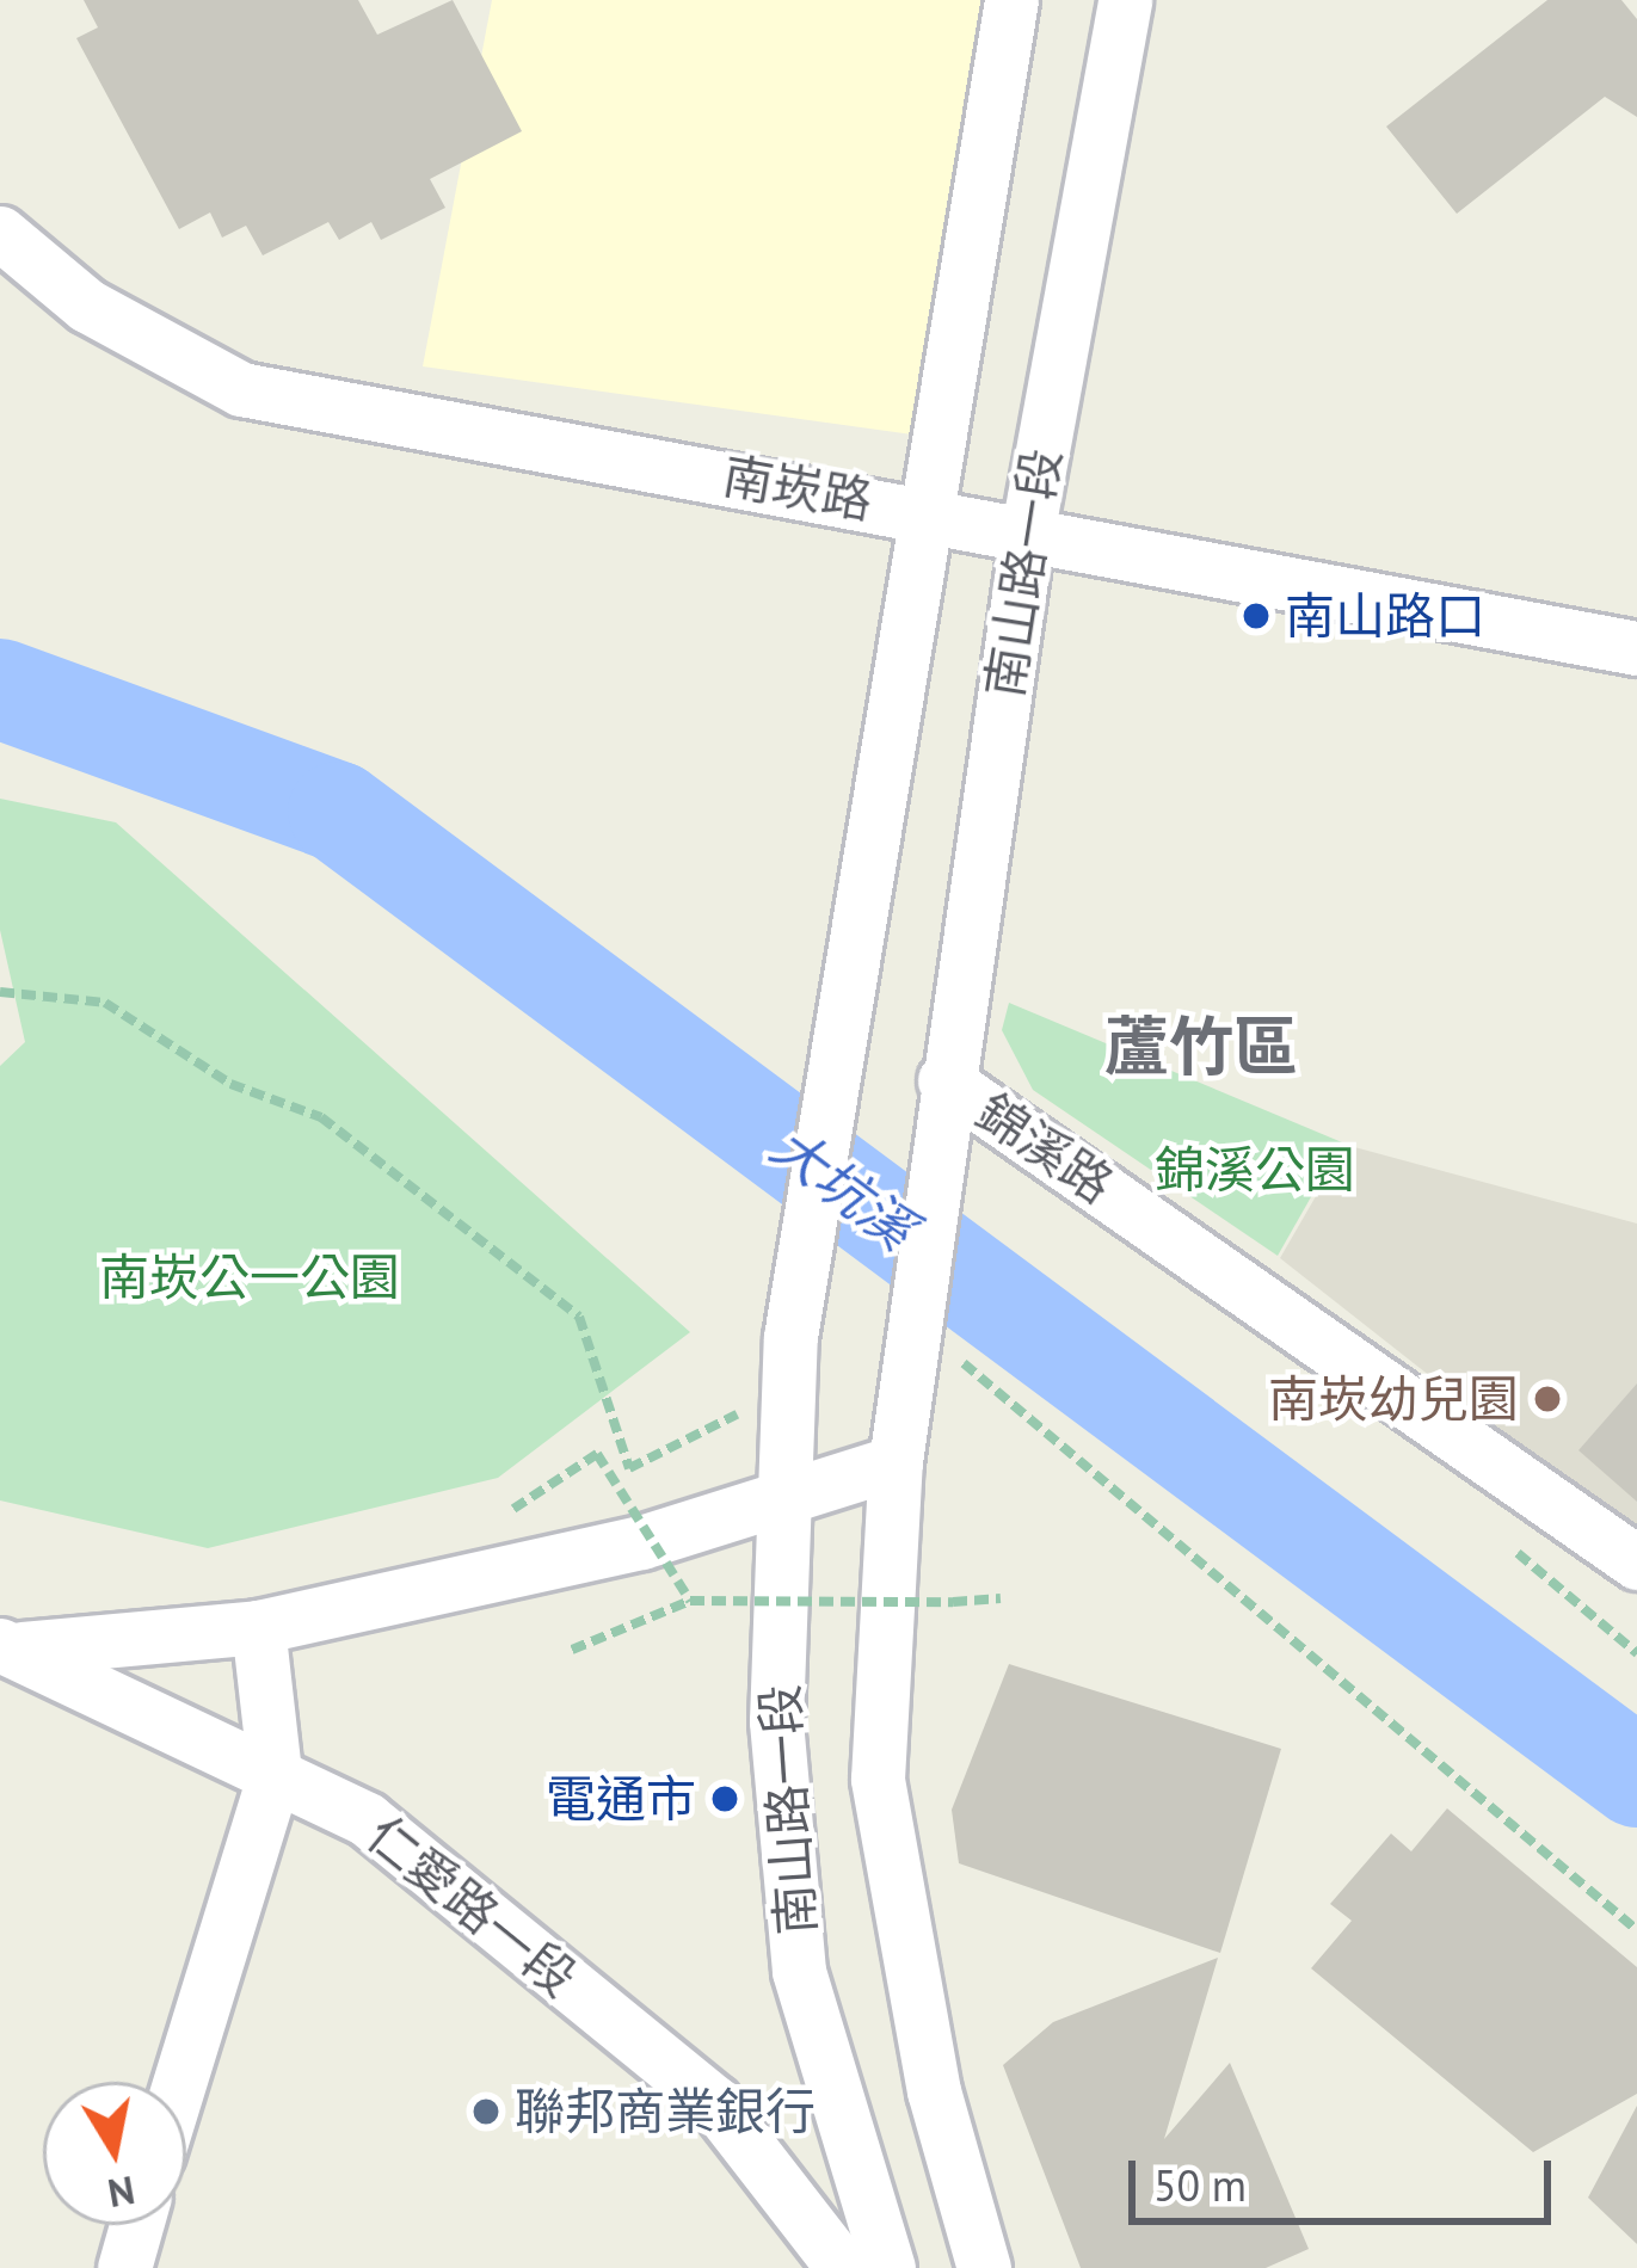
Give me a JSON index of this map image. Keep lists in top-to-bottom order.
{
  "streets": {
    "street": [
      "南崁路",
      "南山路一段",
      "錦溪路",
      "仁愛路一段"
    ]
  },
  "crossings": [
    ["南崁路", "南山路一段"],
    ["南山路一段", "錦溪路"],
    ["南山路一段", "仁愛路一段"]
  ],
  "districts": ["蘆竹區"],
  "water": ["大坑溪"],
  "parks": ["錦溪公園", "南崁公一公園"],
  "places": [
    "南山路口",
    "南崁幼兒園",
    "電通市",
    "聯邦商業銀行"
  ],
  "scale_bar": "50 m",
  "north": "bottom"
}
